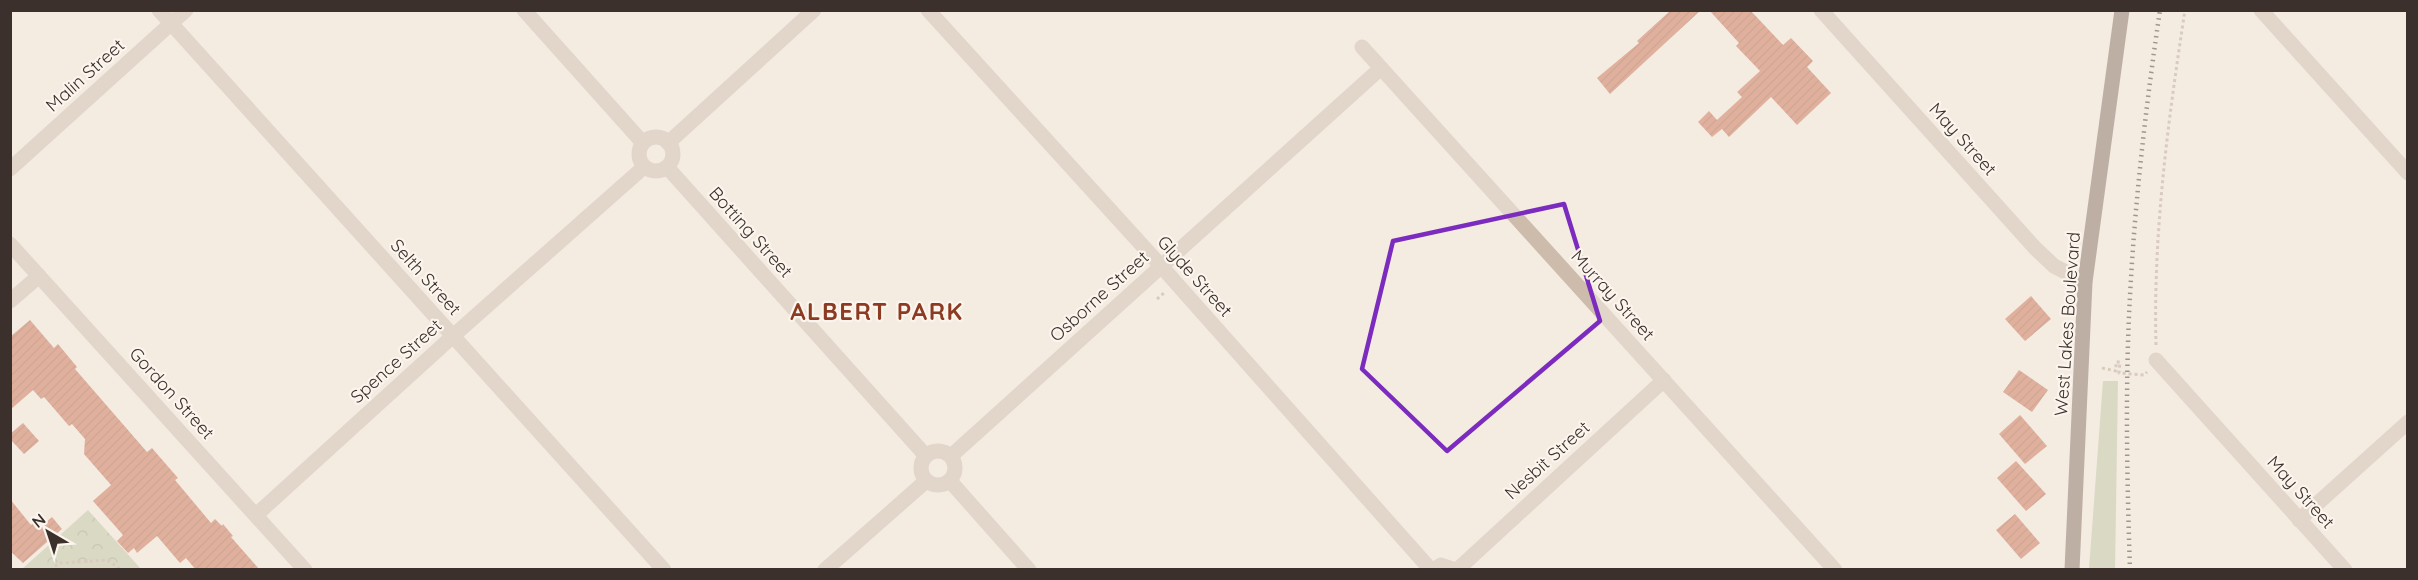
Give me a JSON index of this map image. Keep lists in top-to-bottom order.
{
  "streets": {
    "main road": ["West Lakes Boulevard"],
    "street": [
      "Malin Street",
      "May Street",
      "Botting Street",
      "Glyde Street",
      "Selth Street",
      "Murray Street",
      "Osborne Street",
      "Spence Street",
      "Gordon Street",
      "Nesbit Street"
    ]
  },
  "crossings": [
    ["Malin Street", "Selth Street"],
    ["May Street", "West Lakes Boulevard"],
    ["Botting Street", "Osborne Street"],
    ["Botting Street", "Spence Street"],
    ["Glyde Street", "Osborne Street"],
    ["Selth Street", "Spence Street"],
    ["Murray Street", "Osborne Street"],
    ["Murray Street", "Nesbit Street"],
    ["Spence Street", "Gordon Street"]
  ],
  "districts": ["ALBERT PARK"],
  "north": "top left"
}
